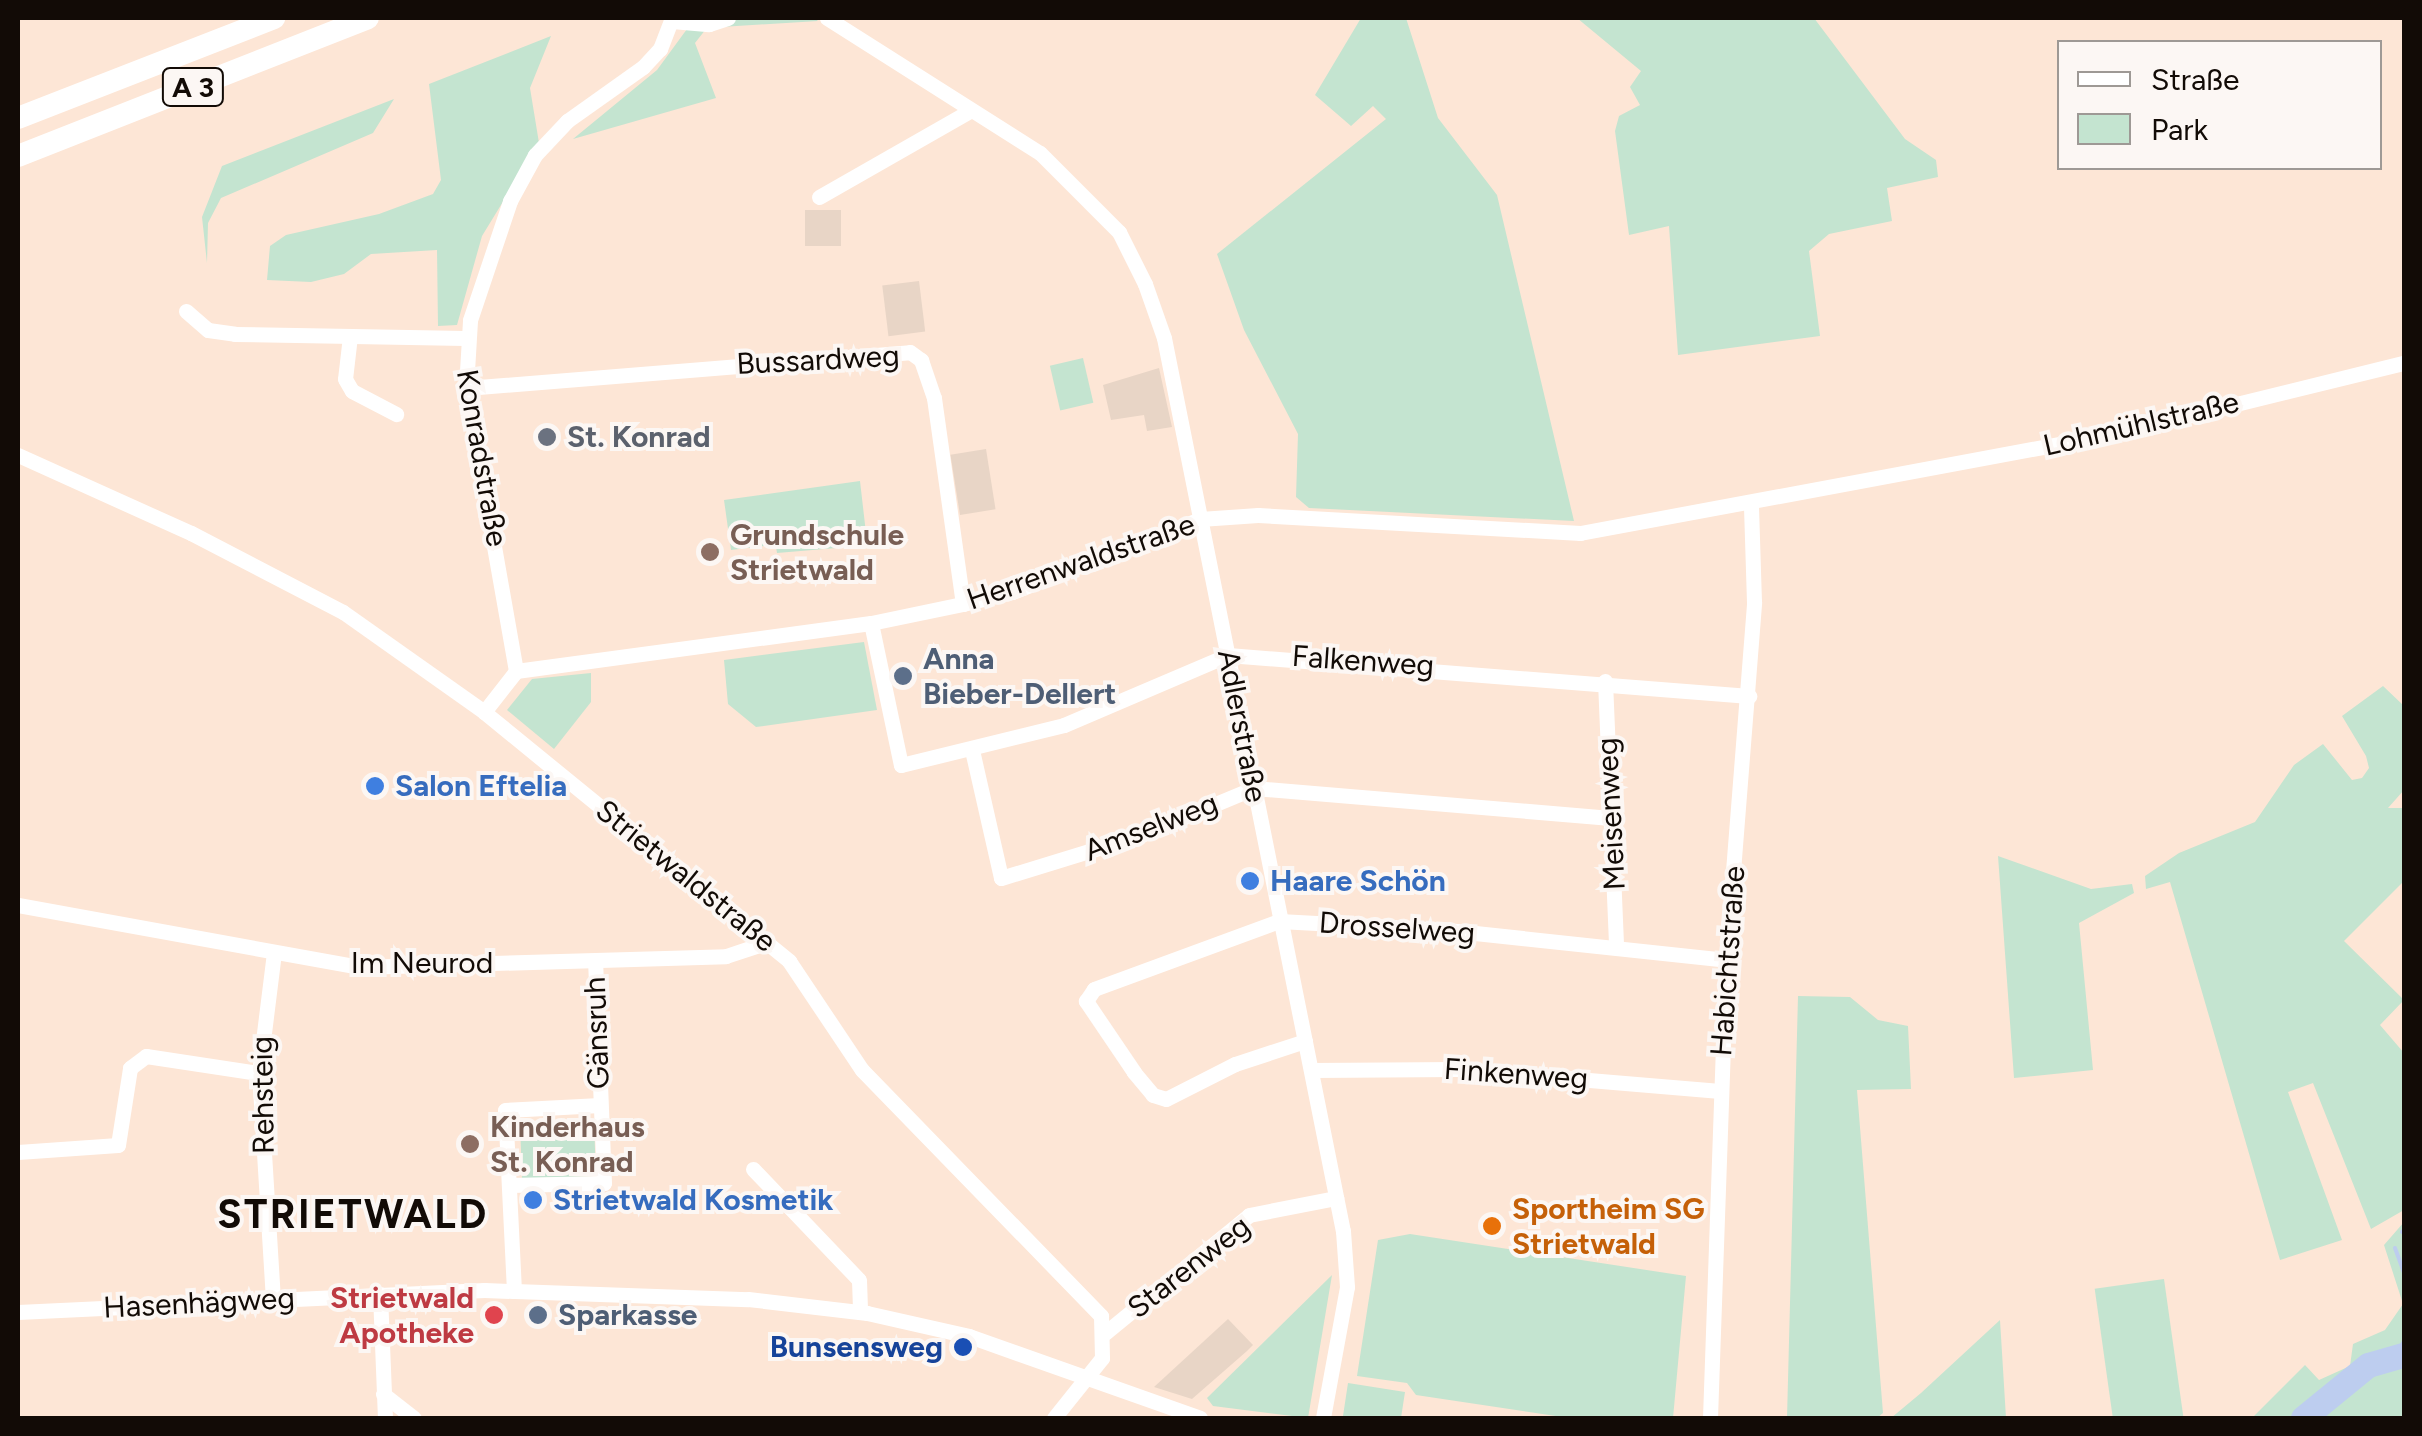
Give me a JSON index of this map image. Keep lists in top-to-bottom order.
{
  "streets": {
    "highway": ["A 3"],
    "street": [
      "Bussardweg",
      "Lohmühlstraße",
      "Konradstraße",
      "Herrenwaldstraße",
      "Falkenweg",
      "Adlerstraße",
      "Meisenweg",
      "Amselweg",
      "Strietwaldstraße",
      "Drosselweg",
      "Habichtstraße",
      "Im Neurod",
      "Gänsruh",
      "Finkenweg",
      "Rehsteig",
      "Starenweg",
      "Hasenhägweg"
    ]
  },
  "crossings": [
    ["Bussardweg", "Konradstraße"],
    ["Bussardweg", "Herrenwaldstraße"],
    ["Lohmühlstraße", "Herrenwaldstraße"],
    ["Konradstraße", "Herrenwaldstraße"],
    ["Herrenwaldstraße", "Falkenweg"],
    ["Herrenwaldstraße", "Adlerstraße"],
    ["Herrenwaldstraße", "Habichtstraße"],
    ["Falkenweg", "Adlerstraße"],
    ["Falkenweg", "Meisenweg"],
    ["Falkenweg", "Amselweg"],
    ["Falkenweg", "Habichtstraße"],
    ["Adlerstraße", "Amselweg"],
    ["Adlerstraße", "Drosselweg"],
    ["Adlerstraße", "Finkenweg"],
    ["Adlerstraße", "Starenweg"],
    ["Meisenweg", "Amselweg"],
    ["Meisenweg", "Drosselweg"],
    ["Strietwaldstraße", "Im Neurod"],
    ["Strietwaldstraße", "Starenweg"],
    ["Drosselweg", "Habichtstraße"],
    ["Habichtstraße", "Finkenweg"],
    ["Im Neurod", "Gänsruh"],
    ["Im Neurod", "Rehsteig"],
    ["Gänsruh", "Hasenhägweg"],
    ["Rehsteig", "Hasenhägweg"]
  ],
  "districts": ["STRIETWALD"],
  "places": [
    "St. Konrad",
    "Grundschule Strietwald",
    "Anna Bieber-Dellert",
    "Salon Eftelia",
    "Haare Schön",
    "Kinderhaus St. Konrad",
    "Strietwald Kosmetik",
    "Sportheim SG Strietwald",
    "Strietwald Apotheke",
    "Sparkasse",
    "Bunsensweg"
  ],
  "legend": ["Straße", "Park"]
}
